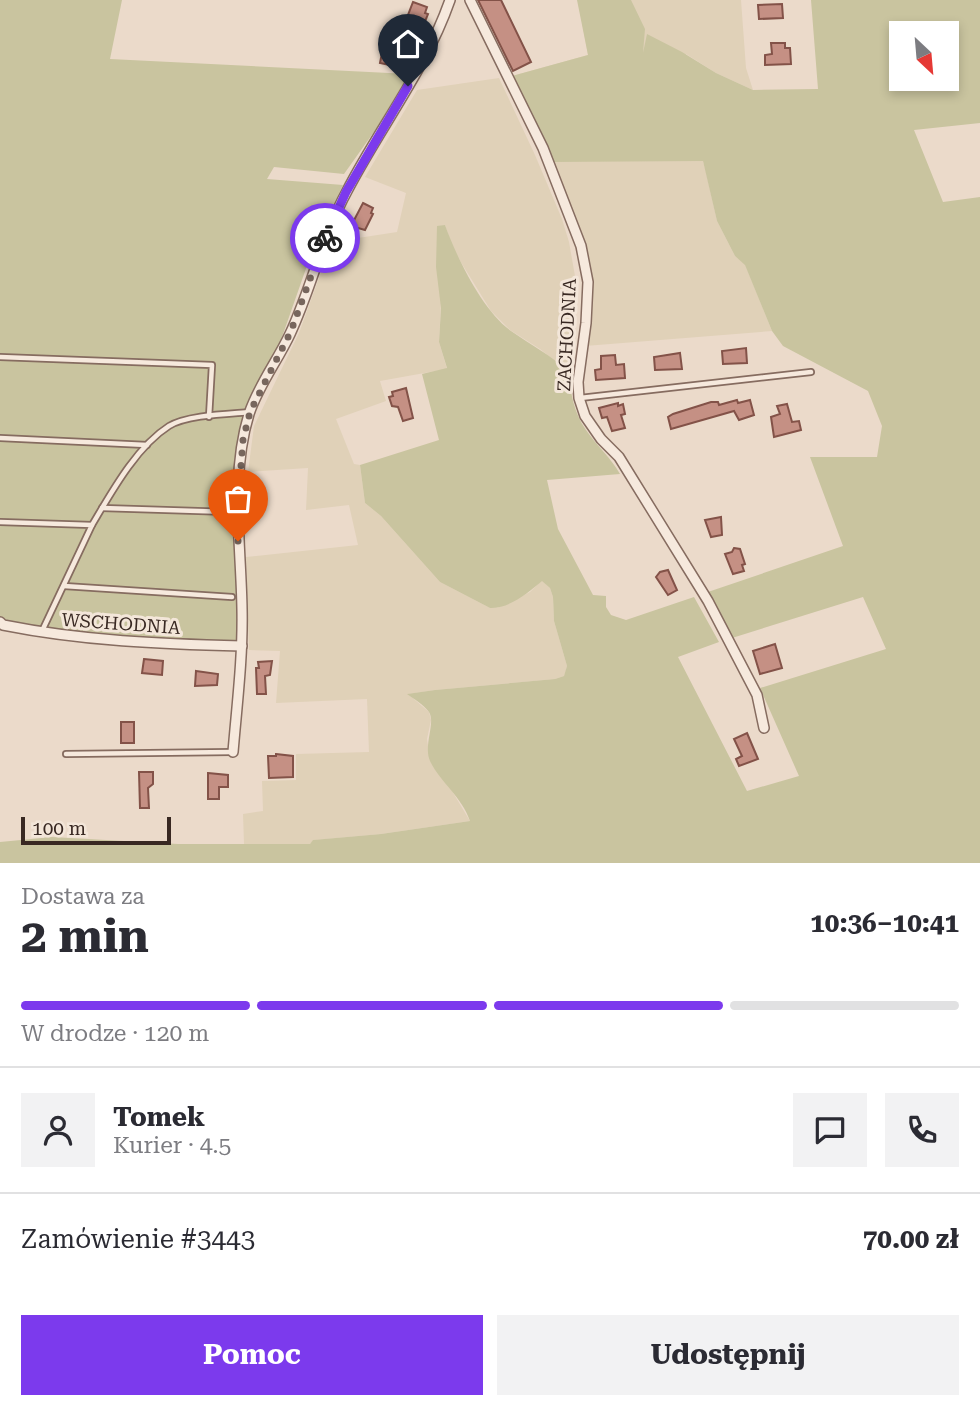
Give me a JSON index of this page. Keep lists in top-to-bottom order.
{
  "streets": {
    "street": ["ZACHODNIA", "WSCHODNIA"]
  },
  "scale_bar": "100 m",
  "north": "bottom right",
  "page": {
    "scale": "100 m",
    "heading": ["2 min", "Dostawa za", "10:36–10:41"],
    "panel": [
      "Tomek",
      "Kurier · 4.5",
      "Zamówienie #3443",
      "70.00 zł"
    ],
    "bar": "W drodze · 120 m",
    "buttons": ["Pomoc", "Udostępnij"]
  }
}
